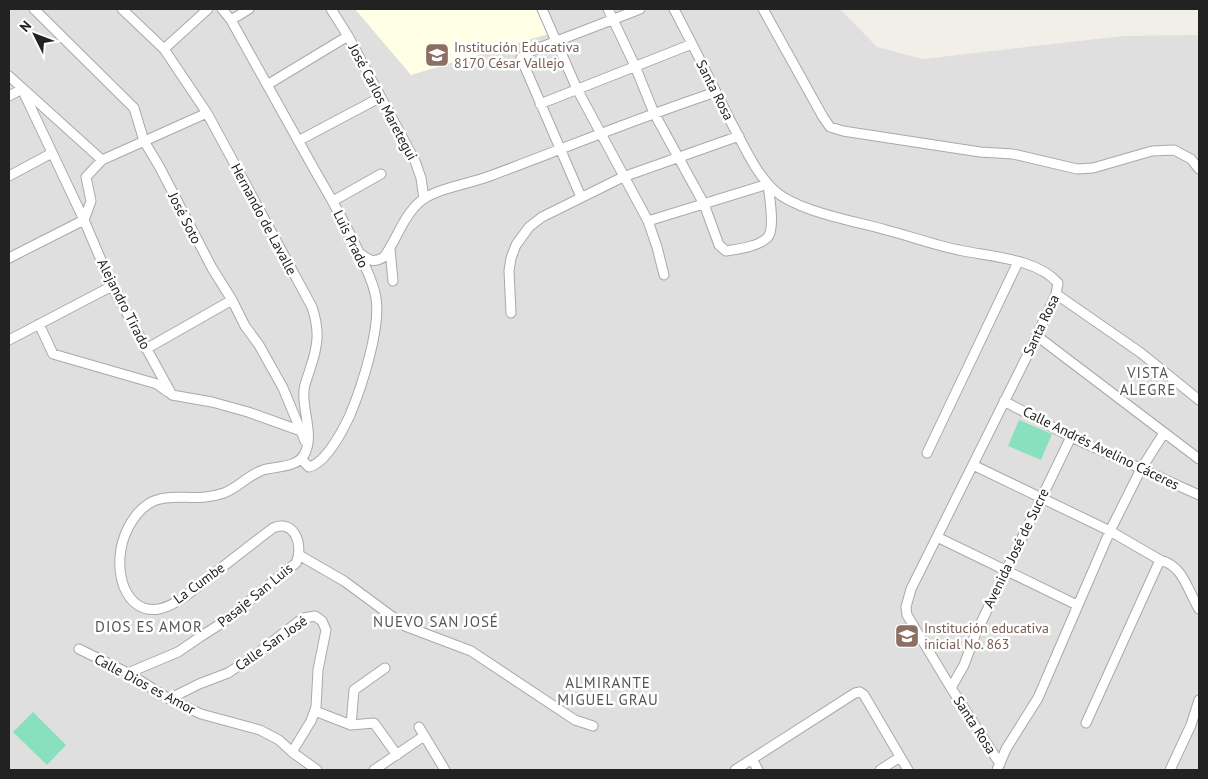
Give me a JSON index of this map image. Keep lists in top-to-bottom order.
{
  "streets": {
    "street": [
      "Santa Rosa",
      "José Carlos Maretegui",
      "José Soto",
      "Hernando de Lavalle",
      "Luis Prado",
      "Alejandro Tirado",
      "Calle Andrés Avelino Cáceres",
      "Avenida José de Sucre",
      "La Cumbe",
      "Pasaje San Luis",
      "Calle San José",
      "Calle Dios es Amor"
    ]
  },
  "crossings": [
    ["Santa Rosa", "Calle Andrés Avelino Cáceres"],
    ["Santa Rosa", "Avenida José de Sucre"],
    ["José Soto", "Hernando de Lavalle"],
    ["Hernando de Lavalle", "Luis Prado"],
    ["Hernando de Lavalle", "La Cumbe"],
    ["Luis Prado", "La Cumbe"],
    ["Calle Andrés Avelino Cáceres", "Avenida José de Sucre"],
    ["La Cumbe", "Pasaje San Luis"],
    ["Pasaje San Luis", "Calle Dios es Amor"],
    ["Calle San José", "Calle Dios es Amor"]
  ],
  "districts": [
    "VISTA ALEGRE",
    "NUEVO SAN JOSÉ",
    "DIOS ES AMOR",
    "ALMIRANTE MIGUEL GRAU"
  ],
  "places": {
    "school or university": ["Institución Educativa 8170 César Vallejo", "Institución educativa inicial No. 863"]
  },
  "north": "top left"
}
